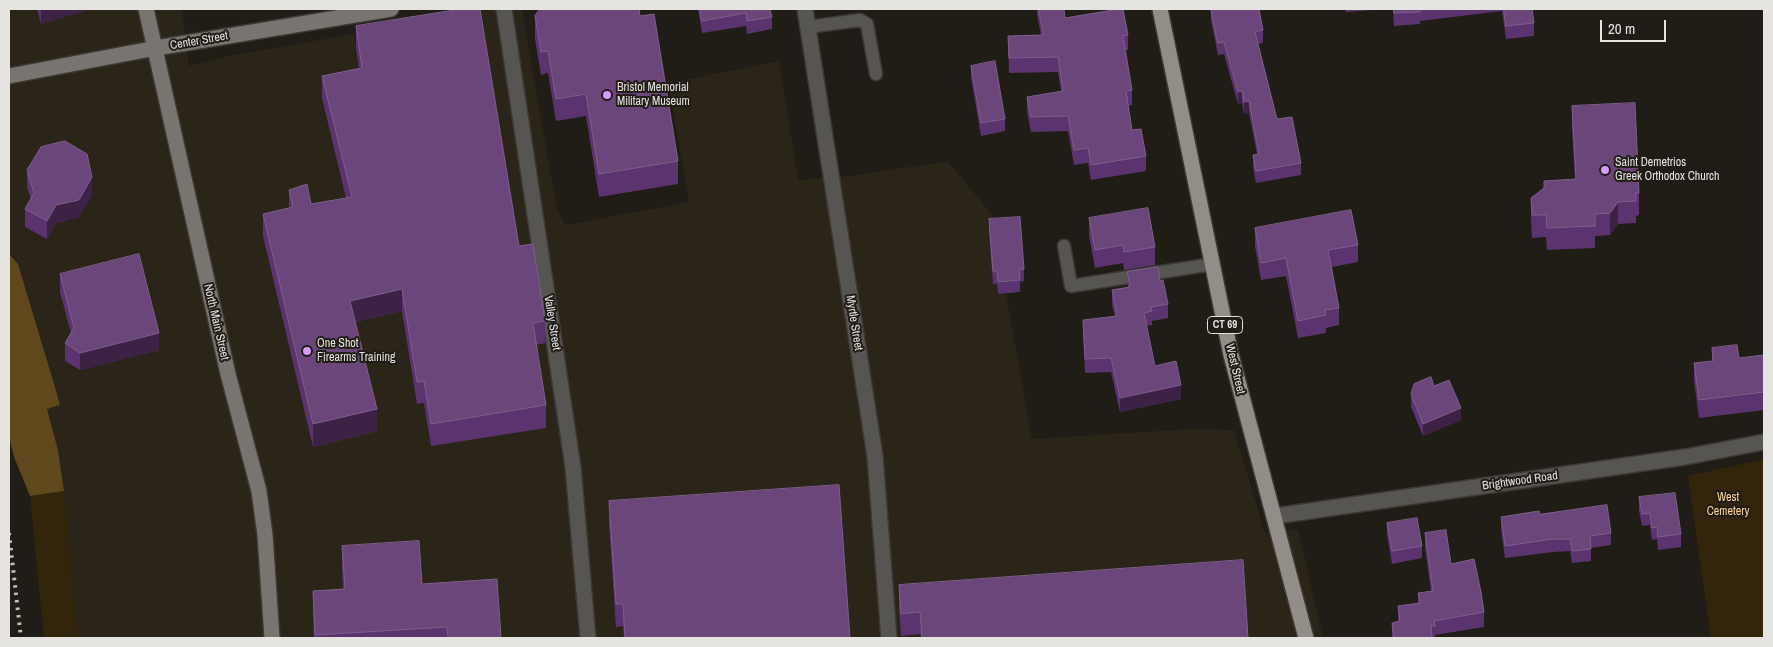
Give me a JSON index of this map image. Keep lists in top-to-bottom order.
{
  "streets": {
    "main road": ["CT 69", "West Street"],
    "street": [
      "Center Street",
      "North Main Street",
      "Valley Street",
      "Myrtle Street",
      "Brightwood Road"
    ]
  },
  "crossings": [
    ["Center Street", "North Main Street"],
    ["West Street", "Brightwood Road"]
  ],
  "parks": ["West Cemetery"],
  "places": ["Bristol Memorial Military Museum", "Saint Demetrios Greek Orthodox Church", "One Shot Firearms Training"],
  "scale_bar": "20 m"
}
